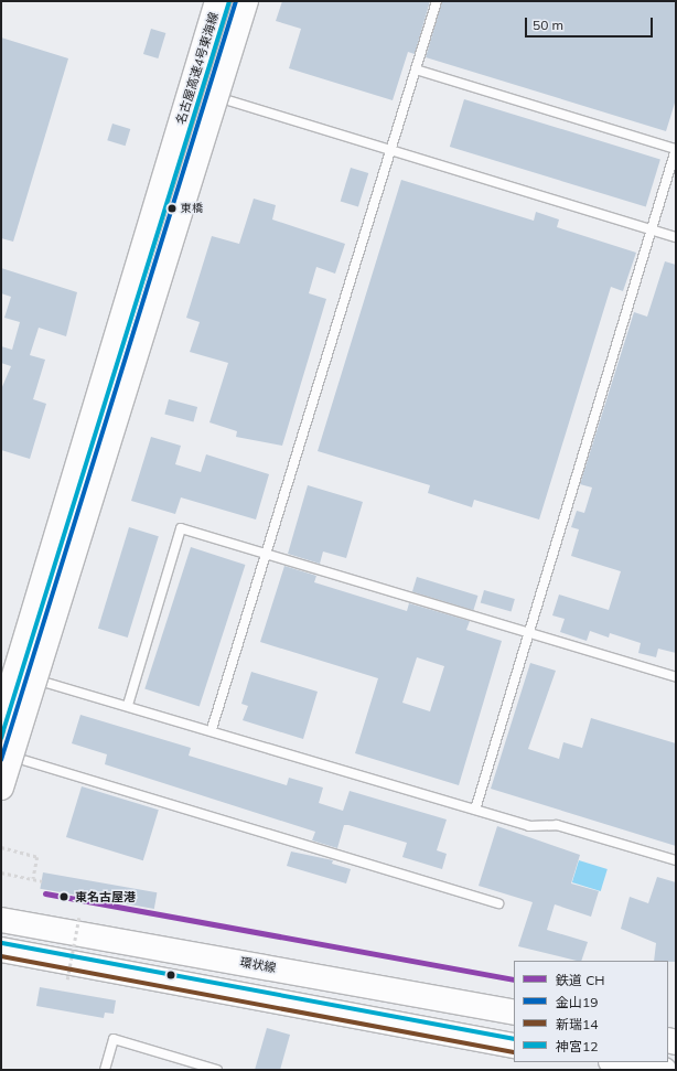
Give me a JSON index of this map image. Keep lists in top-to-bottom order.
{
  "streets": {
    "main road": ["名古屋高速4号東海線", "環状線"]
  },
  "places": ["東橋", "東名古屋港"],
  "lines": [
    "transit line 金山19",
    "transit line 神宮12",
    "rail line CH",
    "transit line 新瑞14"
  ],
  "legend": [
    "鉄道 CH",
    "金山19",
    "新瑞14",
    "神宮12"
  ],
  "scale_bar": "50 m"
}
